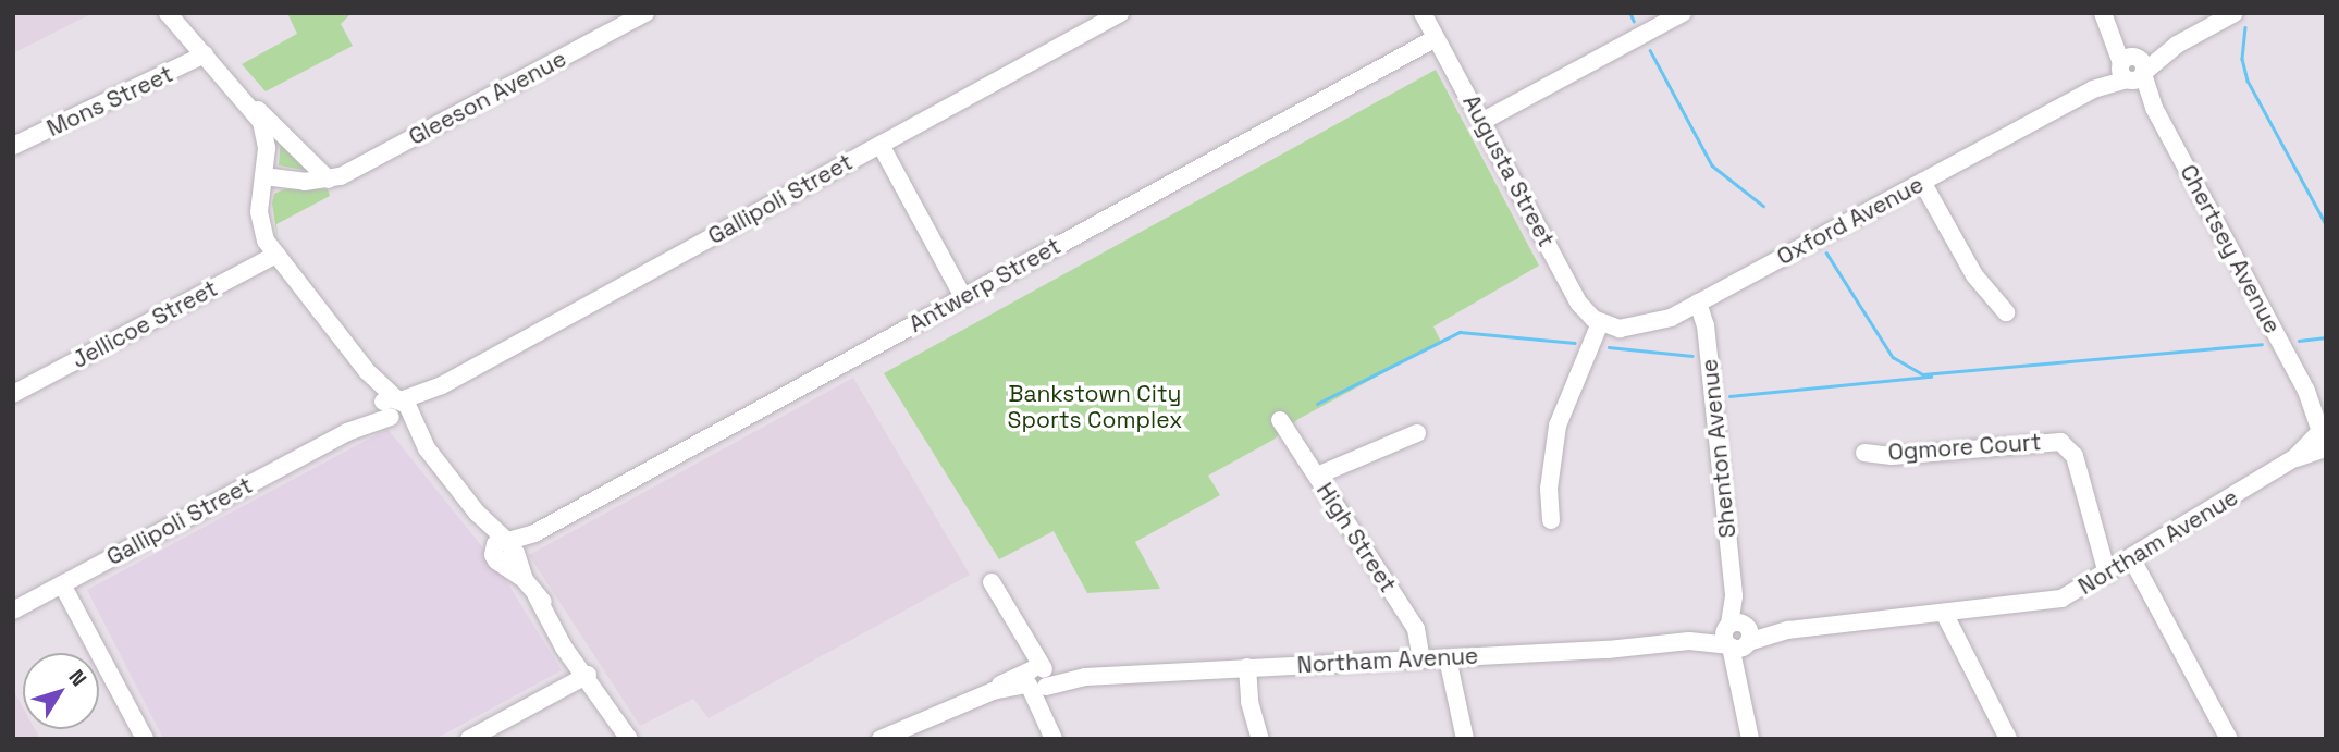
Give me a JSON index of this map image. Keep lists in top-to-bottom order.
{
  "streets": {
    "street": [
      "Gleeson Avenue",
      "Mons Street",
      "Augusta Street",
      "Gallipoli Street",
      "Oxford Avenue",
      "Chertsey Avenue",
      "Antwerp Street",
      "Jellicoe Street",
      "Ogmore Court",
      "Shenton Avenue",
      "High Street",
      "Northam Avenue"
    ]
  },
  "crossings": [
    ["Augusta Street", "Oxford Avenue"],
    ["Augusta Street", "Antwerp Street"],
    ["Oxford Avenue", "Chertsey Avenue"],
    ["Oxford Avenue", "Shenton Avenue"],
    ["Chertsey Avenue", "Northam Avenue"],
    ["Ogmore Court", "Northam Avenue"],
    ["Shenton Avenue", "Northam Avenue"],
    ["High Street", "Northam Avenue"]
  ],
  "parks": ["Bankstown City Sports Complex"],
  "north": "top right"
}
